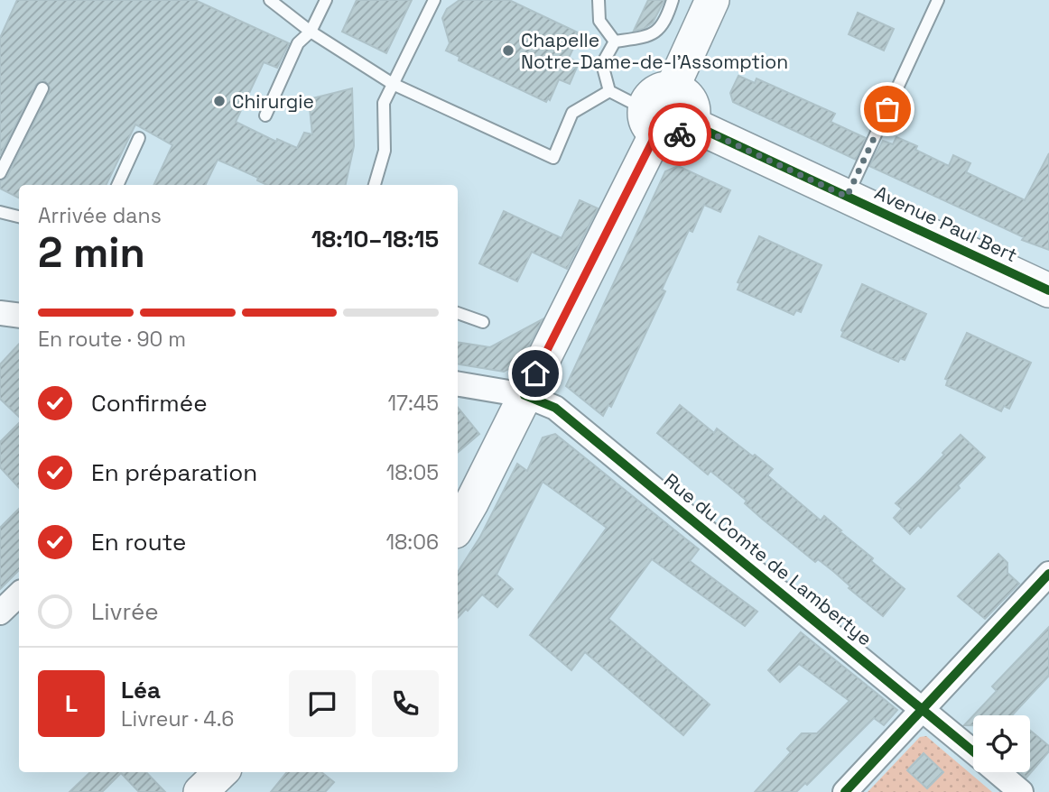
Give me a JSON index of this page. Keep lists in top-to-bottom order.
{
  "streets": {
    "main road": ["Avenue Paul Bert"],
    "street": ["Rue du Comte de Lambertye"]
  },
  "places": ["Chapelle Notre-Dame-de-l'Assomption", "Chirurgie"],
  "page": {
    "heading": ["2 min", "Arrivée dans", "18:10–18:15"],
    "panel": ["Léa", "Livreur · 4.6"],
    "bar": "En route · 90 m",
    "list": [
      ["Confirmée", "17:45"],
      ["En préparation", "18:05"],
      ["En route", "18:06"],
      "Livrée"
    ],
    "round": "L"
  }
}
